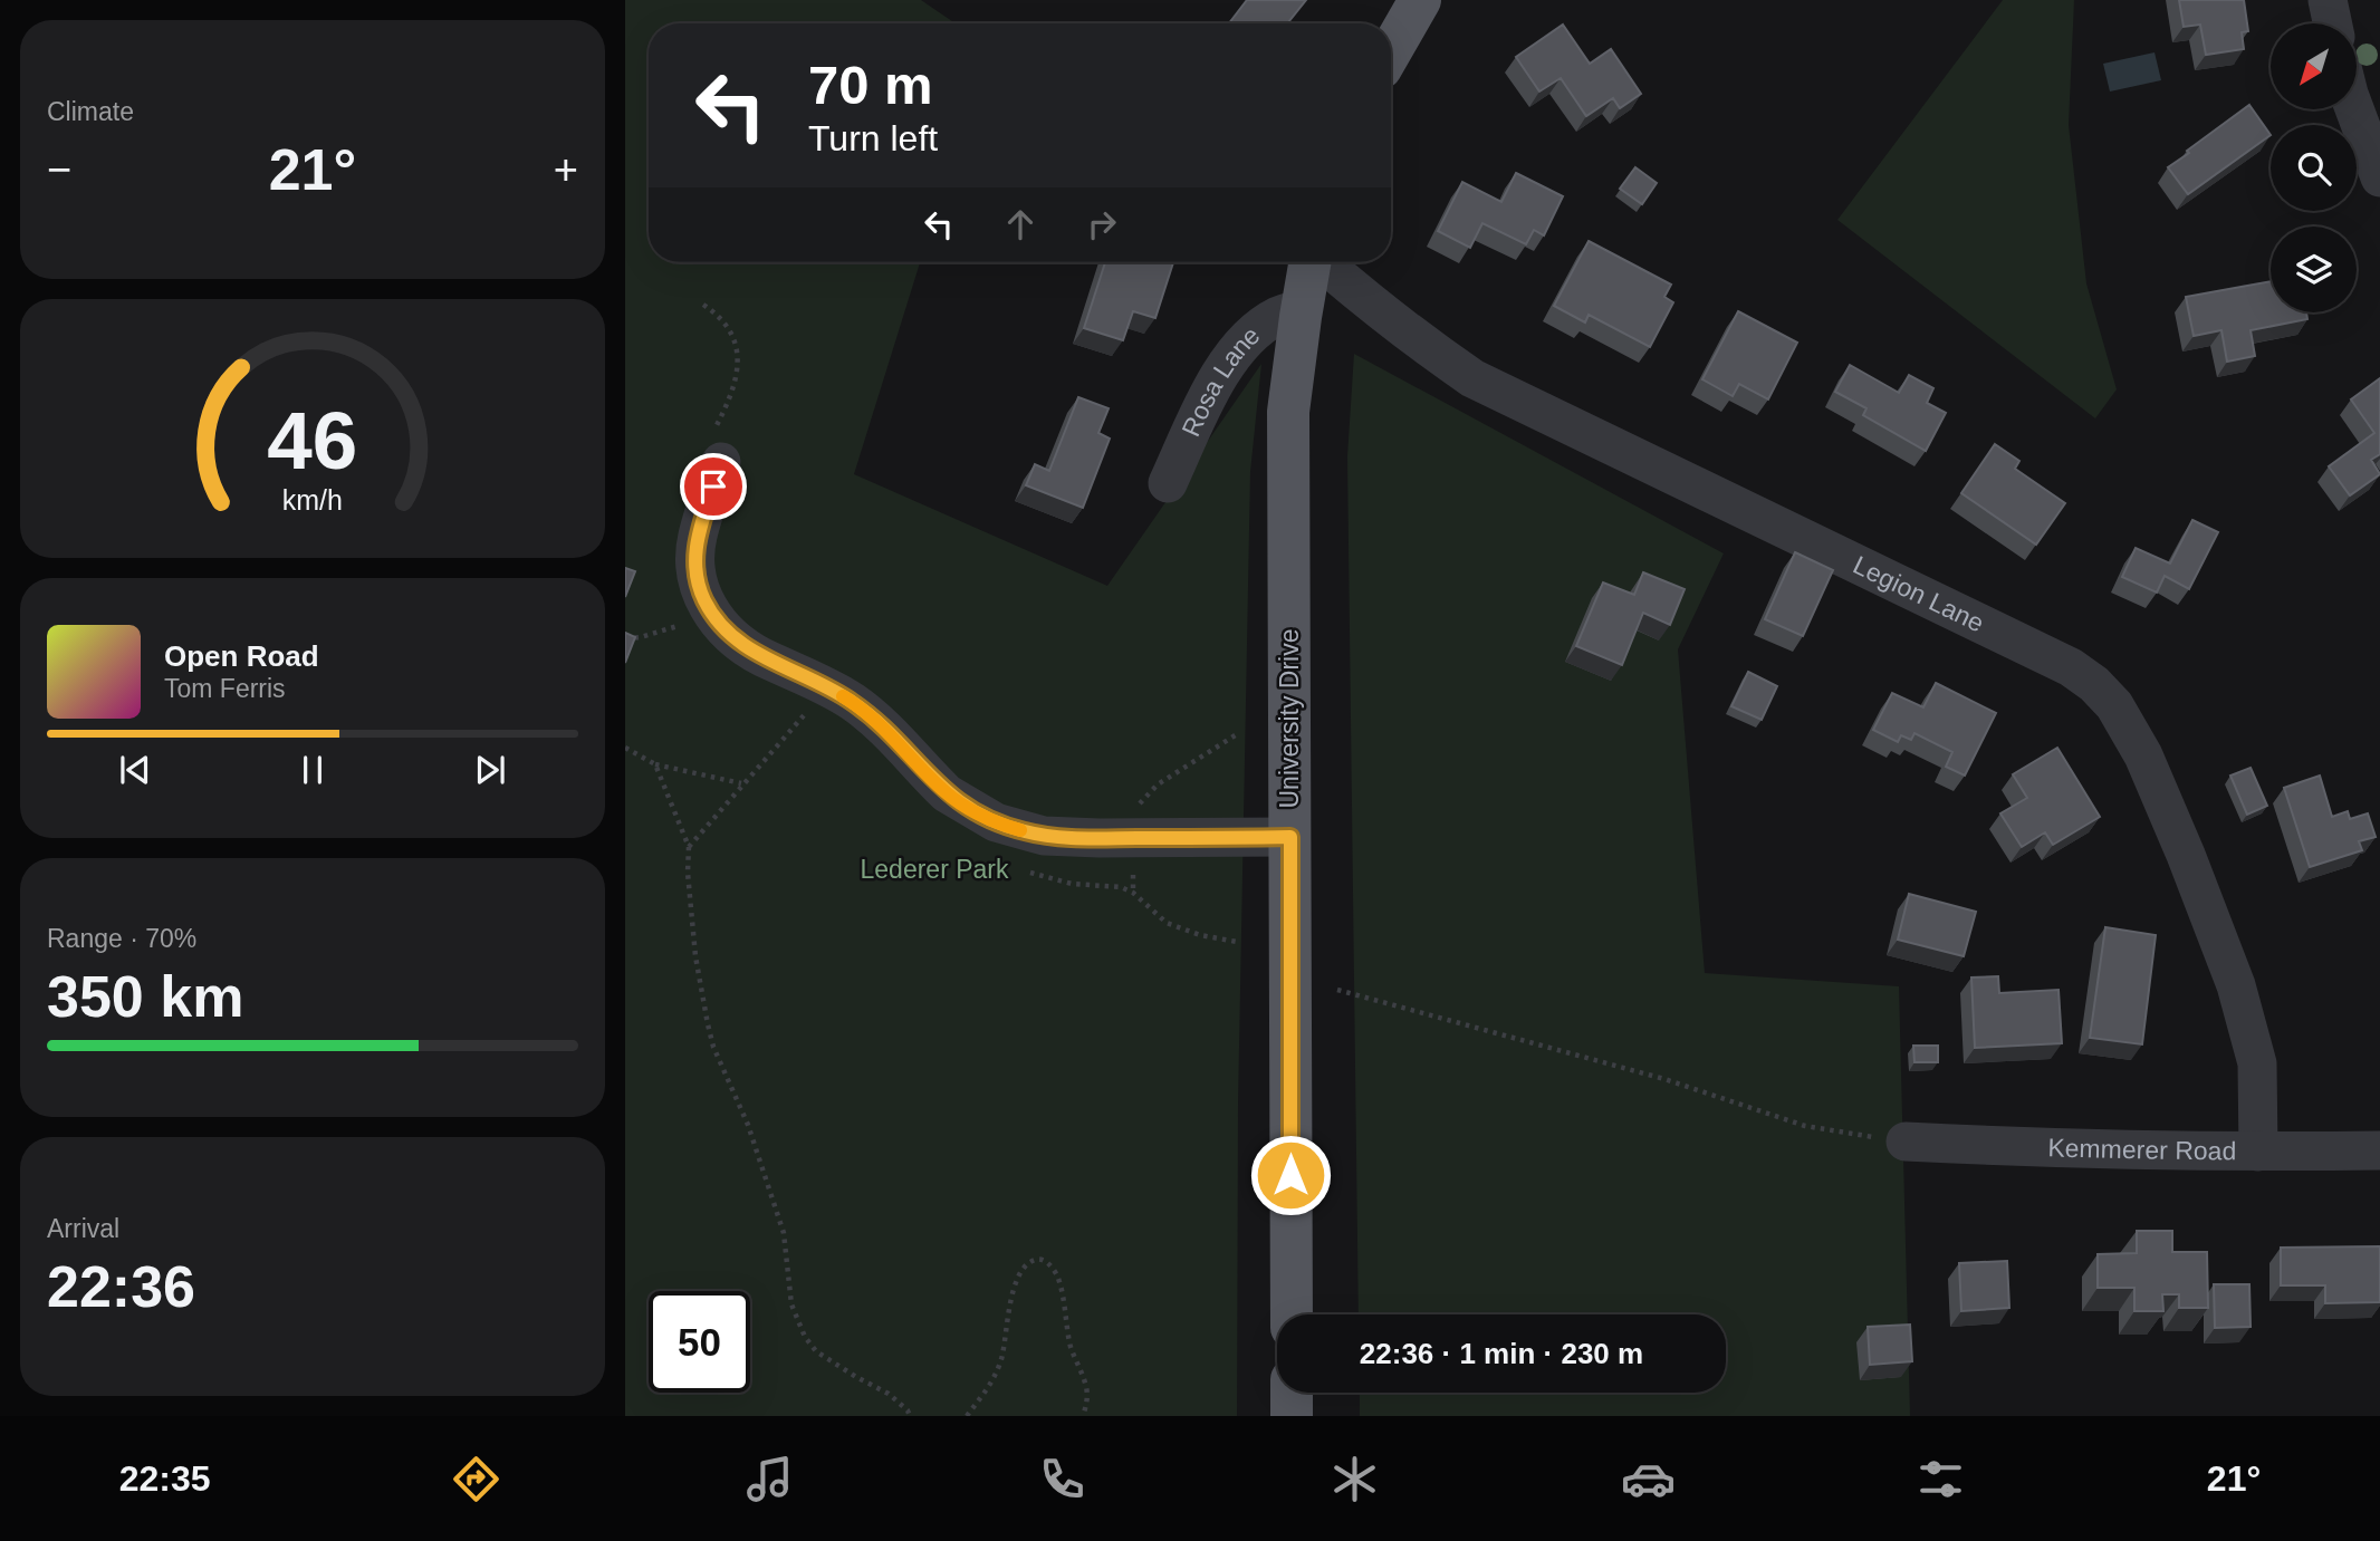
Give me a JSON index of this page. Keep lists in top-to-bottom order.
{
  "streets": {
    "main road": ["University Drive"],
    "street": ["Rosa Lane", "Legion Lane", "Kemmerer Road"]
  },
  "crossings": [
    ["Rosa Lane", "University Drive"],
    ["Legion Lane", "Kemmerer Road"]
  ],
  "parks": ["Lederer Park"],
  "north": "bottom left",
  "page": {
    "tile": [
      "Climate",
      ["Range · 70%", "350 km"],
      ["Arrival", "22:36"]
    ],
    "turn": ["70 m", "Turn left"],
    "heat": ["−", "21°", "+"],
    "song": ["Open Road", "Tom Ferris"],
    "limit": "50",
    "trip": "22:36 · 1 min · 230 m",
    "tabs": ["22:35", "21°"],
    "gauge": ["46", "km/h"]
  }
}
